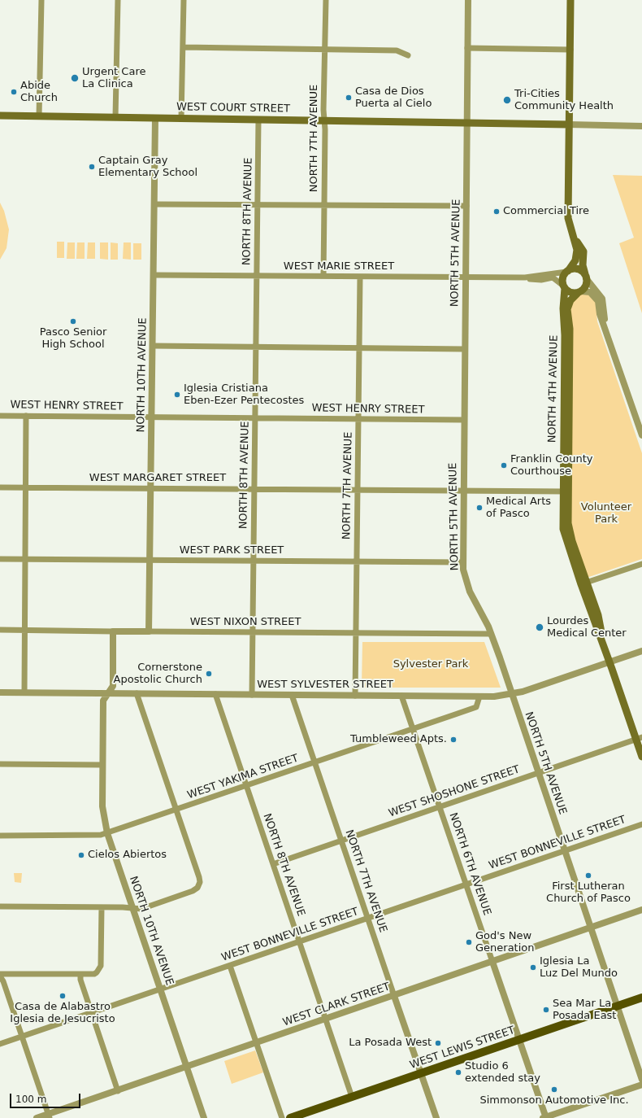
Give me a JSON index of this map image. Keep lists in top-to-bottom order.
{
  "streets": {
    "main road": ["WEST COURT STREET", "NORTH 4TH AVENUE", "WEST LEWIS STREET"],
    "street": [
      "NORTH 7TH AVENUE",
      "NORTH 8TH AVENUE",
      "NORTH 5TH AVENUE",
      "WEST MARIE STREET",
      "NORTH 10TH AVENUE",
      "WEST HENRY STREET",
      "WEST MARGARET STREET",
      "WEST PARK STREET",
      "WEST NIXON STREET",
      "WEST SYLVESTER STREET",
      "WEST YAKIMA STREET",
      "WEST SHOSHONE STREET",
      "WEST BONNEVILLE STREET",
      "NORTH 6TH AVENUE",
      "WEST CLARK STREET"
    ]
  },
  "crossings": [
    ["WEST COURT STREET", "NORTH 7TH AVENUE"],
    ["WEST COURT STREET", "NORTH 8TH AVENUE"],
    ["WEST COURT STREET", "NORTH 5TH AVENUE"],
    ["WEST COURT STREET", "NORTH 10TH AVENUE"],
    ["NORTH 7TH AVENUE", "WEST MARIE STREET"],
    ["NORTH 7TH AVENUE", "WEST HENRY STREET"],
    ["NORTH 7TH AVENUE", "WEST MARGARET STREET"],
    ["NORTH 7TH AVENUE", "WEST PARK STREET"],
    ["NORTH 7TH AVENUE", "WEST NIXON STREET"],
    ["NORTH 7TH AVENUE", "WEST SYLVESTER STREET"],
    ["NORTH 7TH AVENUE", "WEST YAKIMA STREET"],
    ["NORTH 7TH AVENUE", "WEST SHOSHONE STREET"],
    ["NORTH 7TH AVENUE", "WEST BONNEVILLE STREET"],
    ["NORTH 7TH AVENUE", "WEST CLARK STREET"],
    ["NORTH 7TH AVENUE", "WEST LEWIS STREET"],
    ["NORTH 8TH AVENUE", "WEST MARIE STREET"],
    ["NORTH 8TH AVENUE", "WEST HENRY STREET"],
    ["NORTH 8TH AVENUE", "WEST MARGARET STREET"],
    ["NORTH 8TH AVENUE", "WEST PARK STREET"],
    ["NORTH 8TH AVENUE", "WEST NIXON STREET"],
    ["NORTH 8TH AVENUE", "WEST SYLVESTER STREET"],
    ["NORTH 8TH AVENUE", "WEST YAKIMA STREET"],
    ["NORTH 8TH AVENUE", "WEST SHOSHONE STREET"],
    ["NORTH 8TH AVENUE", "WEST BONNEVILLE STREET"],
    ["NORTH 8TH AVENUE", "WEST CLARK STREET"],
    ["NORTH 8TH AVENUE", "WEST LEWIS STREET"],
    ["NORTH 5TH AVENUE", "WEST MARIE STREET"],
    ["NORTH 5TH AVENUE", "WEST HENRY STREET"],
    ["NORTH 5TH AVENUE", "WEST MARGARET STREET"],
    ["NORTH 5TH AVENUE", "WEST PARK STREET"],
    ["NORTH 5TH AVENUE", "WEST NIXON STREET"],
    ["NORTH 5TH AVENUE", "WEST SYLVESTER STREET"],
    ["NORTH 5TH AVENUE", "WEST SHOSHONE STREET"],
    ["NORTH 5TH AVENUE", "WEST BONNEVILLE STREET"],
    ["NORTH 5TH AVENUE", "WEST CLARK STREET"],
    ["NORTH 5TH AVENUE", "WEST LEWIS STREET"],
    ["WEST MARIE STREET", "NORTH 10TH AVENUE"],
    ["WEST MARIE STREET", "NORTH 4TH AVENUE"],
    ["NORTH 10TH AVENUE", "WEST HENRY STREET"],
    ["NORTH 10TH AVENUE", "WEST MARGARET STREET"],
    ["NORTH 10TH AVENUE", "WEST PARK STREET"],
    ["NORTH 10TH AVENUE", "WEST NIXON STREET"],
    ["NORTH 10TH AVENUE", "WEST SYLVESTER STREET"],
    ["NORTH 10TH AVENUE", "WEST YAKIMA STREET"],
    ["NORTH 10TH AVENUE", "WEST BONNEVILLE STREET"],
    ["NORTH 10TH AVENUE", "WEST CLARK STREET"],
    ["NORTH 4TH AVENUE", "WEST MARGARET STREET"],
    ["NORTH 4TH AVENUE", "WEST SYLVESTER STREET"],
    ["NORTH 4TH AVENUE", "WEST SHOSHONE STREET"],
    ["WEST SYLVESTER STREET", "WEST YAKIMA STREET"],
    ["WEST SYLVESTER STREET", "NORTH 6TH AVENUE"],
    ["WEST YAKIMA STREET", "NORTH 6TH AVENUE"],
    ["WEST SHOSHONE STREET", "NORTH 6TH AVENUE"],
    ["WEST BONNEVILLE STREET", "NORTH 6TH AVENUE"],
    ["NORTH 6TH AVENUE", "WEST CLARK STREET"],
    ["NORTH 6TH AVENUE", "WEST LEWIS STREET"]
  ],
  "parks": ["Volunteer Park", "Sylvester Park"],
  "places": [
    "Urgent Care La Clinica",
    "Abide Church",
    "Casa de Dios Puerta al Cielo",
    "Tri-Cities Community Health",
    "Captain Gray Elementary School",
    "Commercial Tire",
    "Pasco Senior High School",
    "Iglesia Cristiana Eben-Ezer Pentecostes",
    "Franklin County Courthouse",
    "Medical Arts of Pasco",
    "Lourdes Medical Center",
    "Cornerstone Apostolic Church",
    "Tumbleweed Apts.",
    "Cielos Abiertos",
    "First Lutheran Church of Pasco",
    "God's New Generation",
    "Iglesia La Luz Del Mundo",
    "Casa de Alabastro Iglesia de Jesucristo",
    "Sea Mar La Posada East",
    "La Posada West",
    "Studio 6 extended stay",
    "Simmonson Automotive Inc."
  ],
  "scale_bar": "100 m"
}
